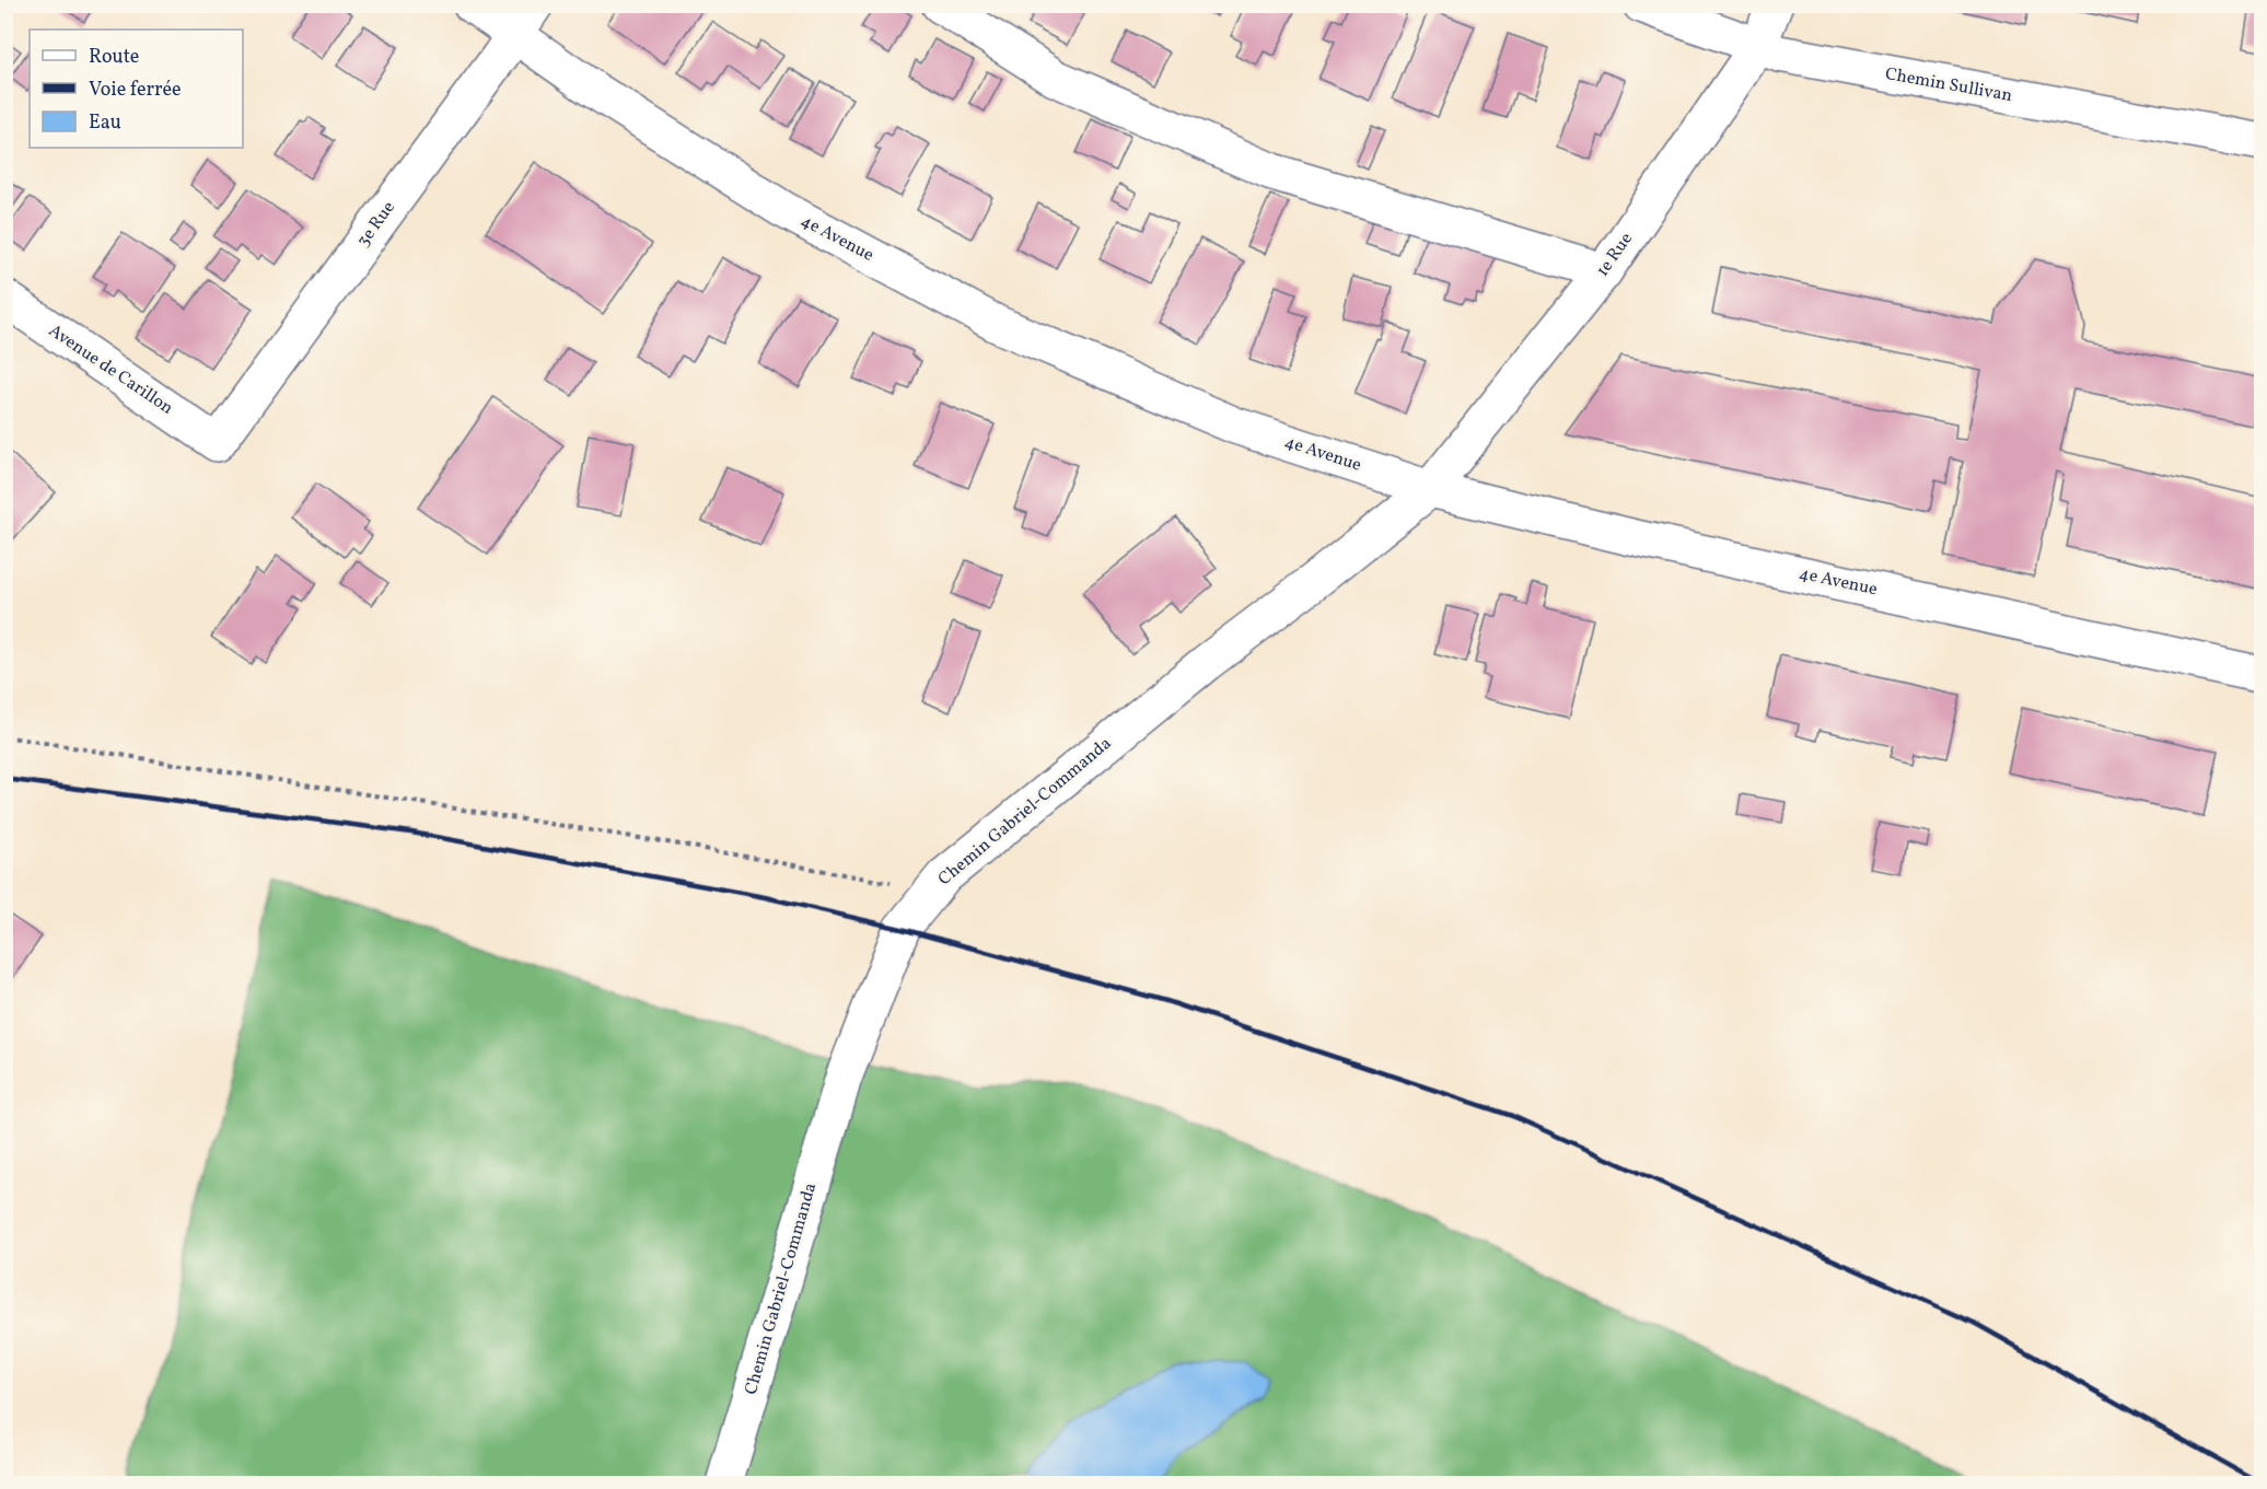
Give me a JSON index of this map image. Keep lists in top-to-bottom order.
{
  "streets": {
    "street": [
      "Chemin Sullivan",
      "3e Rue",
      "4e Avenue",
      "1e Rue",
      "Avenue de Carillon",
      "Chemin Gabriel-Commanda"
    ]
  },
  "crossings": [
    ["Chemin Sullivan", "1e Rue"],
    ["3e Rue", "4e Avenue"],
    ["3e Rue", "Avenue de Carillon"],
    ["4e Avenue", "1e Rue"],
    ["4e Avenue", "Chemin Gabriel-Commanda"],
    ["1e Rue", "Chemin Gabriel-Commanda"]
  ],
  "legend": ["Route", "Voie ferrée", "Eau"]
}
